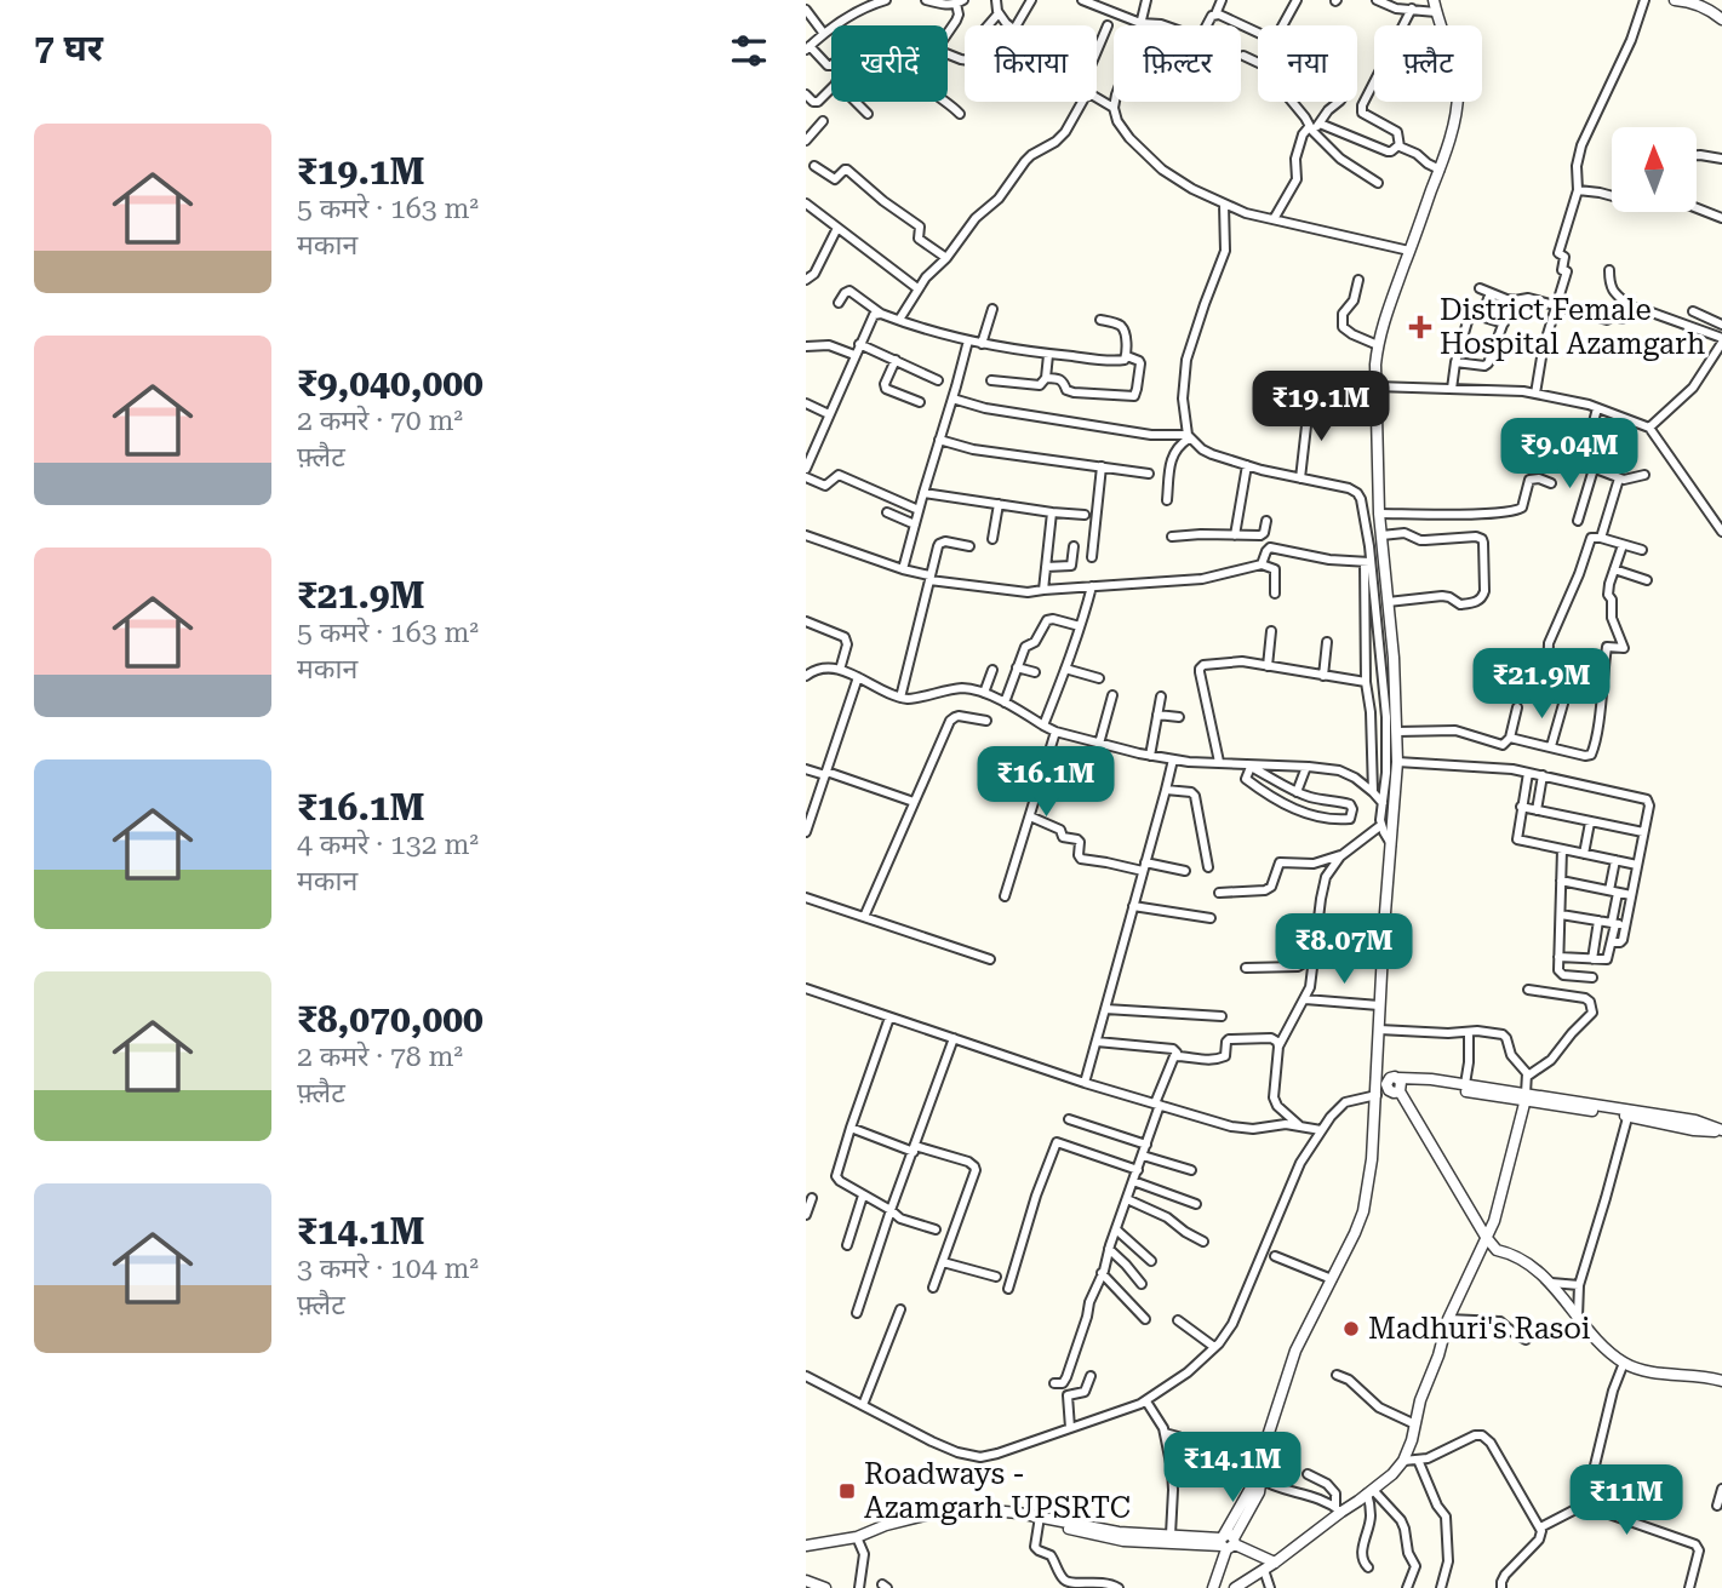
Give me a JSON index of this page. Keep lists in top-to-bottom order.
{
  "places": {
    "health": ["District Female Hospital Azamgarh"],
    "other": ["Madhuri's Rasoi"],
    "transit": ["Roadways - Azamgarh UPSRTC"]
  },
  "north": "top",
  "page": {
    "heading": "7 घर",
    "chip": [
      "खरीदें",
      "किराया",
      "फ़िल्टर",
      "नया",
      "फ़्लैट"
    ],
    "list": [
      {
        "name": "₹19.1M",
        "note": "5 कमरे · 163 m² · मकान"
      },
      {
        "name": "₹9,040,000",
        "note": "2 कमरे · 70 m² · फ़्लैट"
      },
      {
        "name": "₹21.9M",
        "note": "5 कमरे · 163 m² · मकान"
      },
      {
        "name": "₹16.1M",
        "note": "4 कमरे · 132 m² · मकान"
      },
      {
        "name": "₹8,070,000",
        "note": "2 कमरे · 78 m² · फ़्लैट"
      },
      {
        "name": "₹14.1M",
        "note": "3 कमरे · 104 m² · फ़्लैट"
      }
    ],
    "price": [
      "₹19.1M",
      "₹9.04M",
      "₹21.9M",
      "₹16.1M",
      "₹8.07M",
      "₹14.1M",
      "₹11M"
    ]
  }
}
